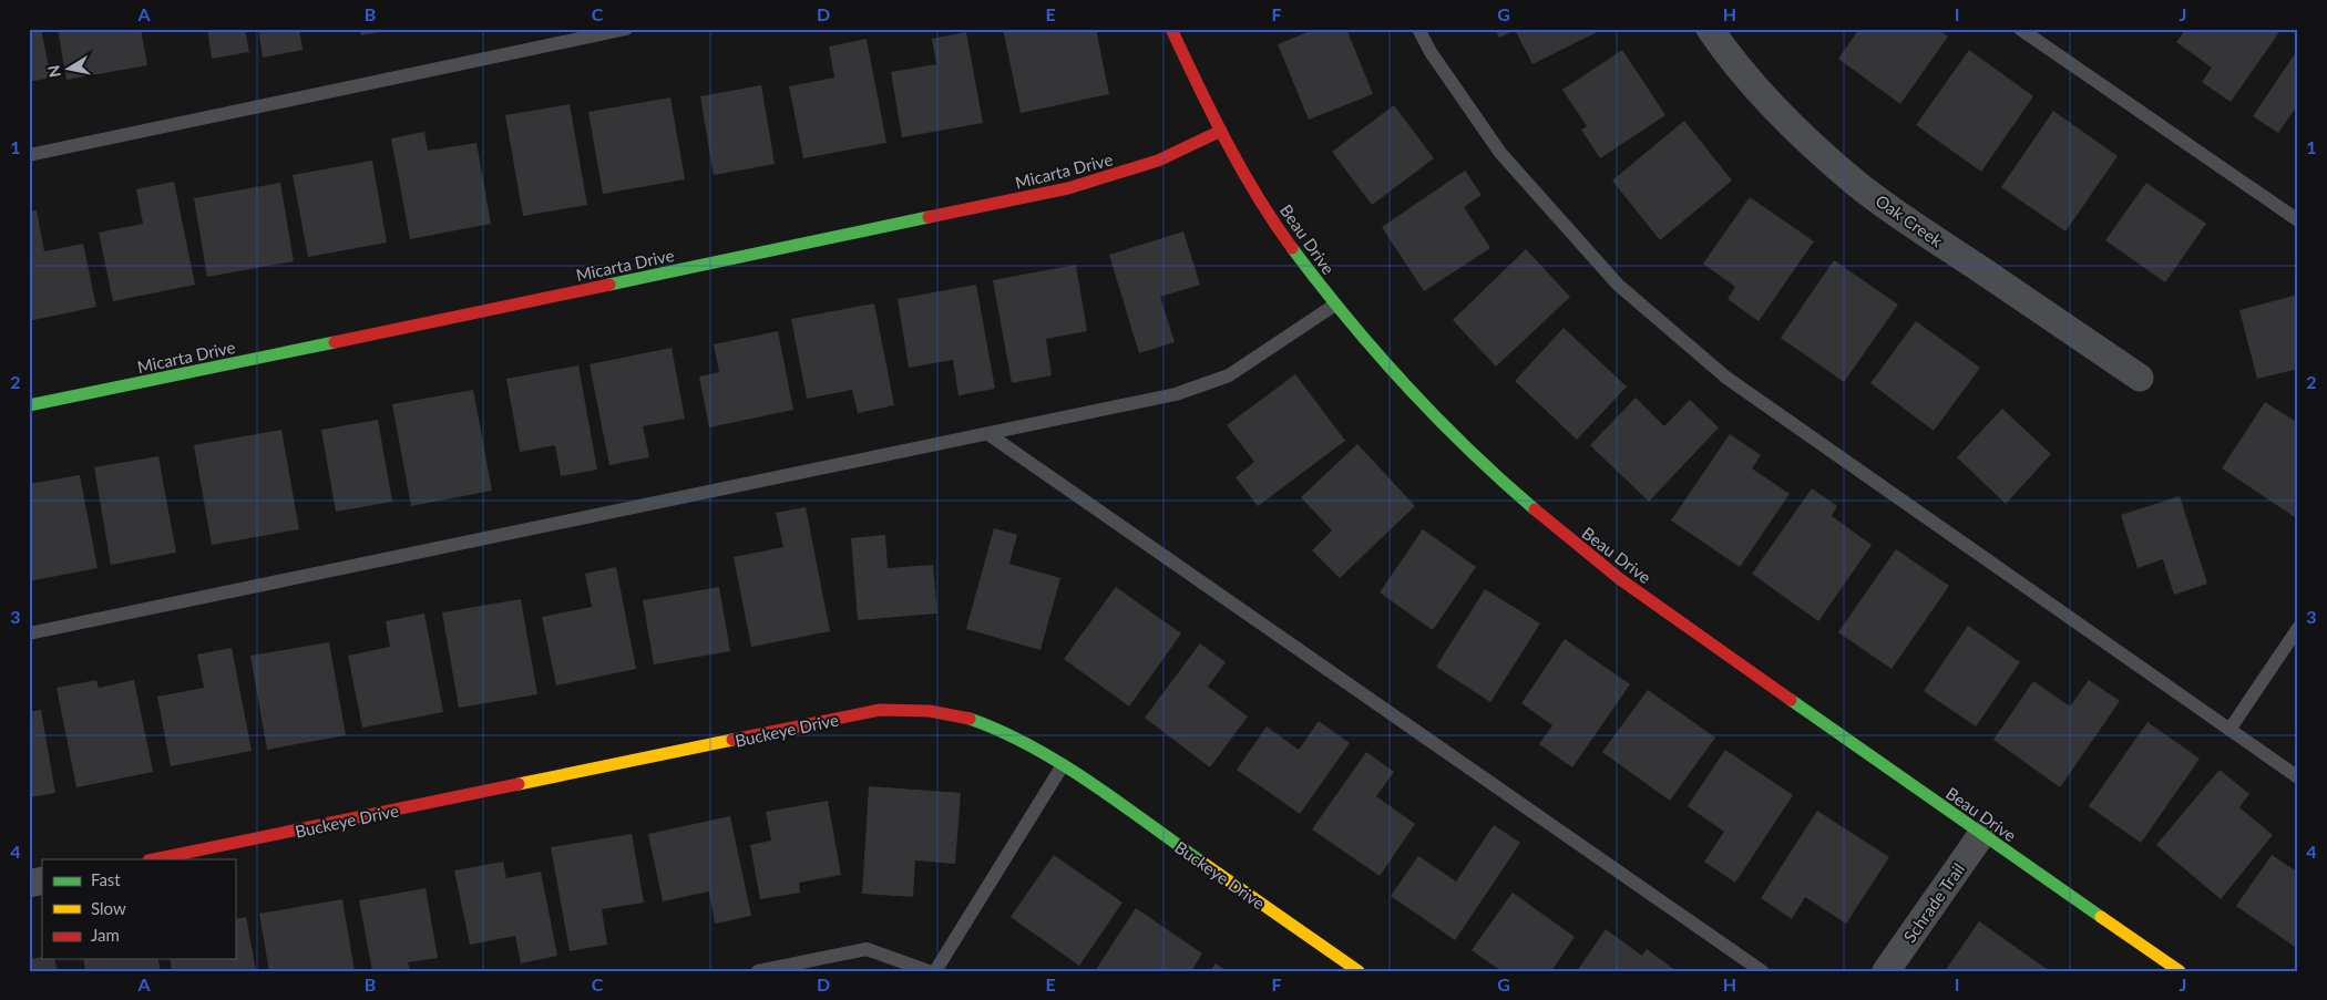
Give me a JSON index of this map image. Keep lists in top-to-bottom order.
{
  "streets": {
    "street": [
      "Micarta Drive",
      "Oak Creek",
      "Beau Drive",
      "Buckeye Drive",
      "Schrade Trail"
    ]
  },
  "crossings": [
    ["Micarta Drive", "Beau Drive"],
    ["Beau Drive", "Schrade Trail"]
  ],
  "legend": ["Fast", "Slow", "Jam"],
  "north": "left",
  "grid": {
    "columns": [
      "A",
      "B",
      "C",
      "D",
      "E",
      "F",
      "G",
      "H",
      "I",
      "J"
    ],
    "rows": [
      "1",
      "2",
      "3",
      "4"
    ]
  }
}
